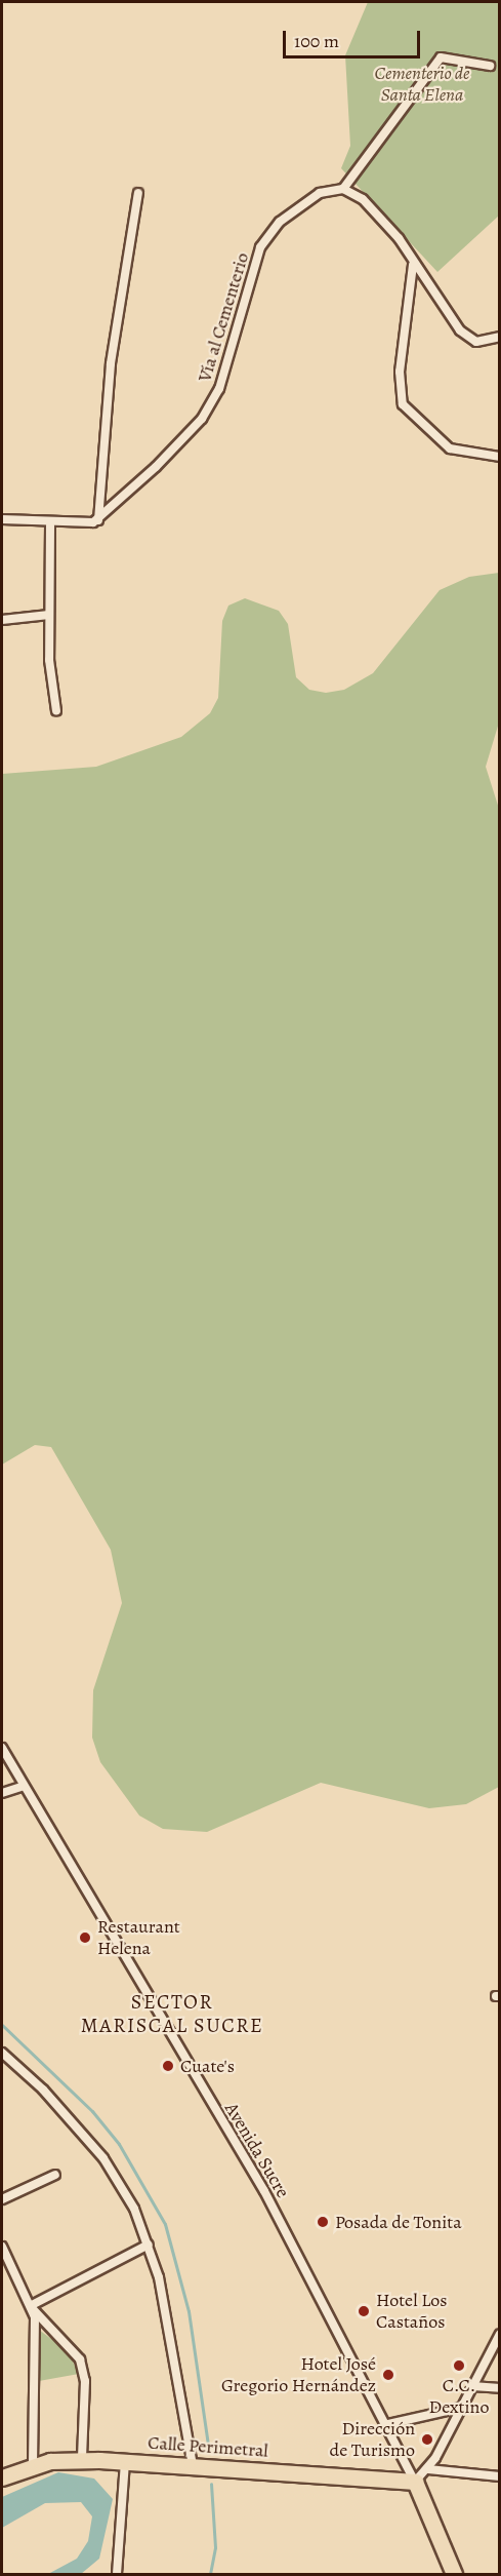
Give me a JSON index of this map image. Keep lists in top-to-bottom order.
{
  "streets": {
    "highway": ["Calle Perimetral"],
    "street": ["Vía al Cementerio", "Avenida Sucre"]
  },
  "crossings": [
    ["Avenida Sucre", "Calle Perimetral"]
  ],
  "districts": ["SECTOR MARISCAL SUCRE"],
  "parks": ["Cementerio de Santa Elena"],
  "places": [
    "Restaurant Helena",
    "Cuate's",
    "Posada de Tonita",
    "Hotel Los Castaños",
    "C.C. Dextino",
    "Hotel José Gregorio Hernández",
    "Dirección de Turismo"
  ],
  "scale_bar": "100 m"
}
